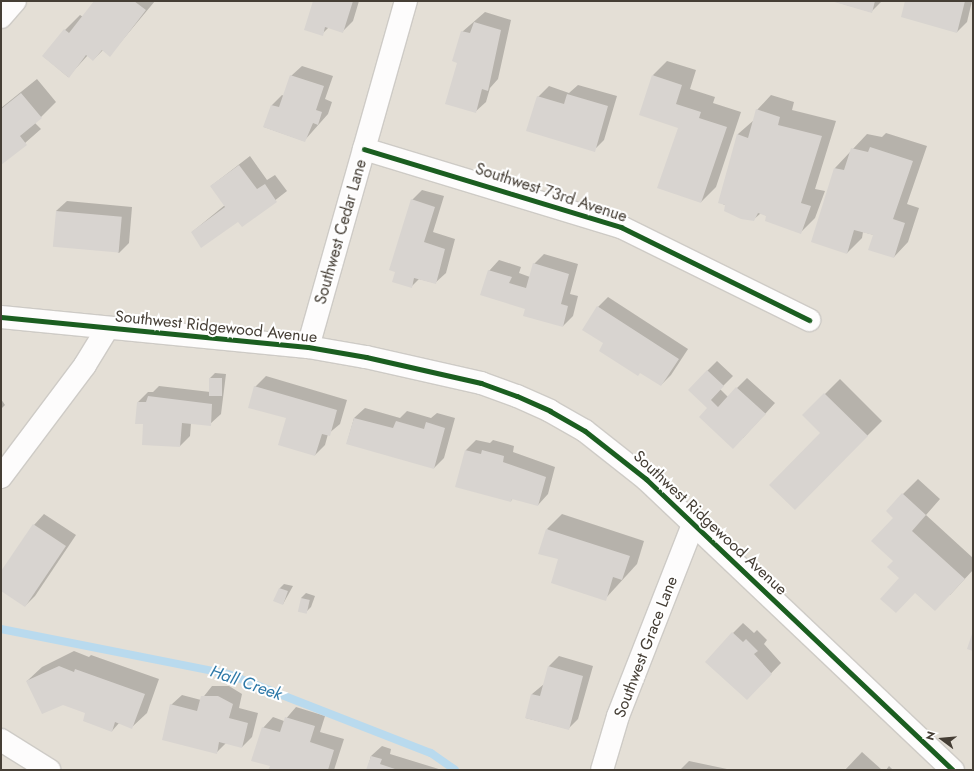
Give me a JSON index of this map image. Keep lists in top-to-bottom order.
{
  "streets": {
    "street": [
      "Southwest 73rd Avenue",
      "Southwest Cedar Lane",
      "Southwest Ridgewood Avenue",
      "Southwest Grace Lane"
    ]
  },
  "crossings": [
    ["Southwest 73rd Avenue", "Southwest Cedar Lane"],
    ["Southwest Cedar Lane", "Southwest Ridgewood Avenue"],
    ["Southwest Ridgewood Avenue", "Southwest Grace Lane"]
  ],
  "water": ["Hall Creek"],
  "north": "left"
}
